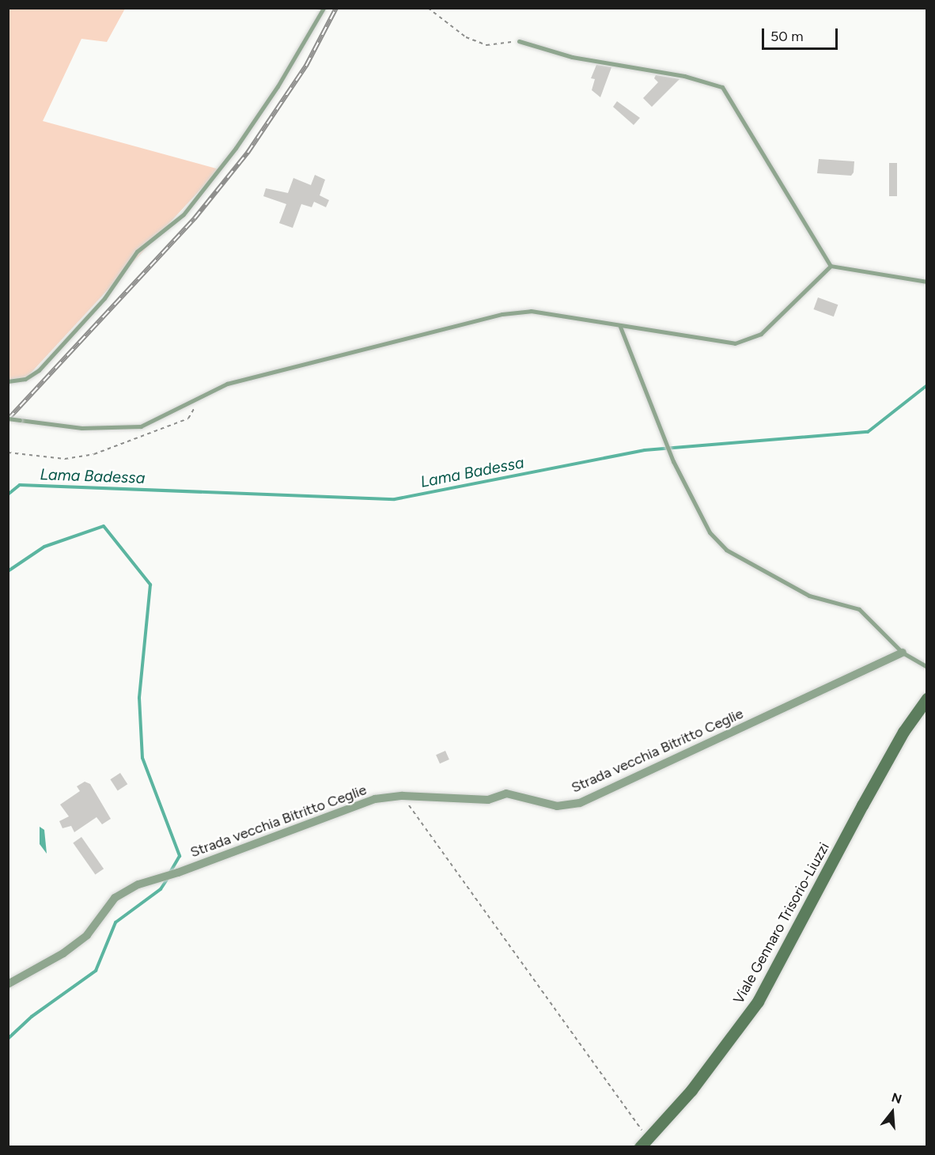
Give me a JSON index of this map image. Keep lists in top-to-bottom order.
{
  "streets": {
    "main road": ["Viale Gennaro Trisorio-Liuzzi"],
    "street": ["Strada vecchia Bitritto Ceglie"]
  },
  "water": ["Lama Badessa"],
  "scale_bar": "50 m",
  "north": "top"
}
